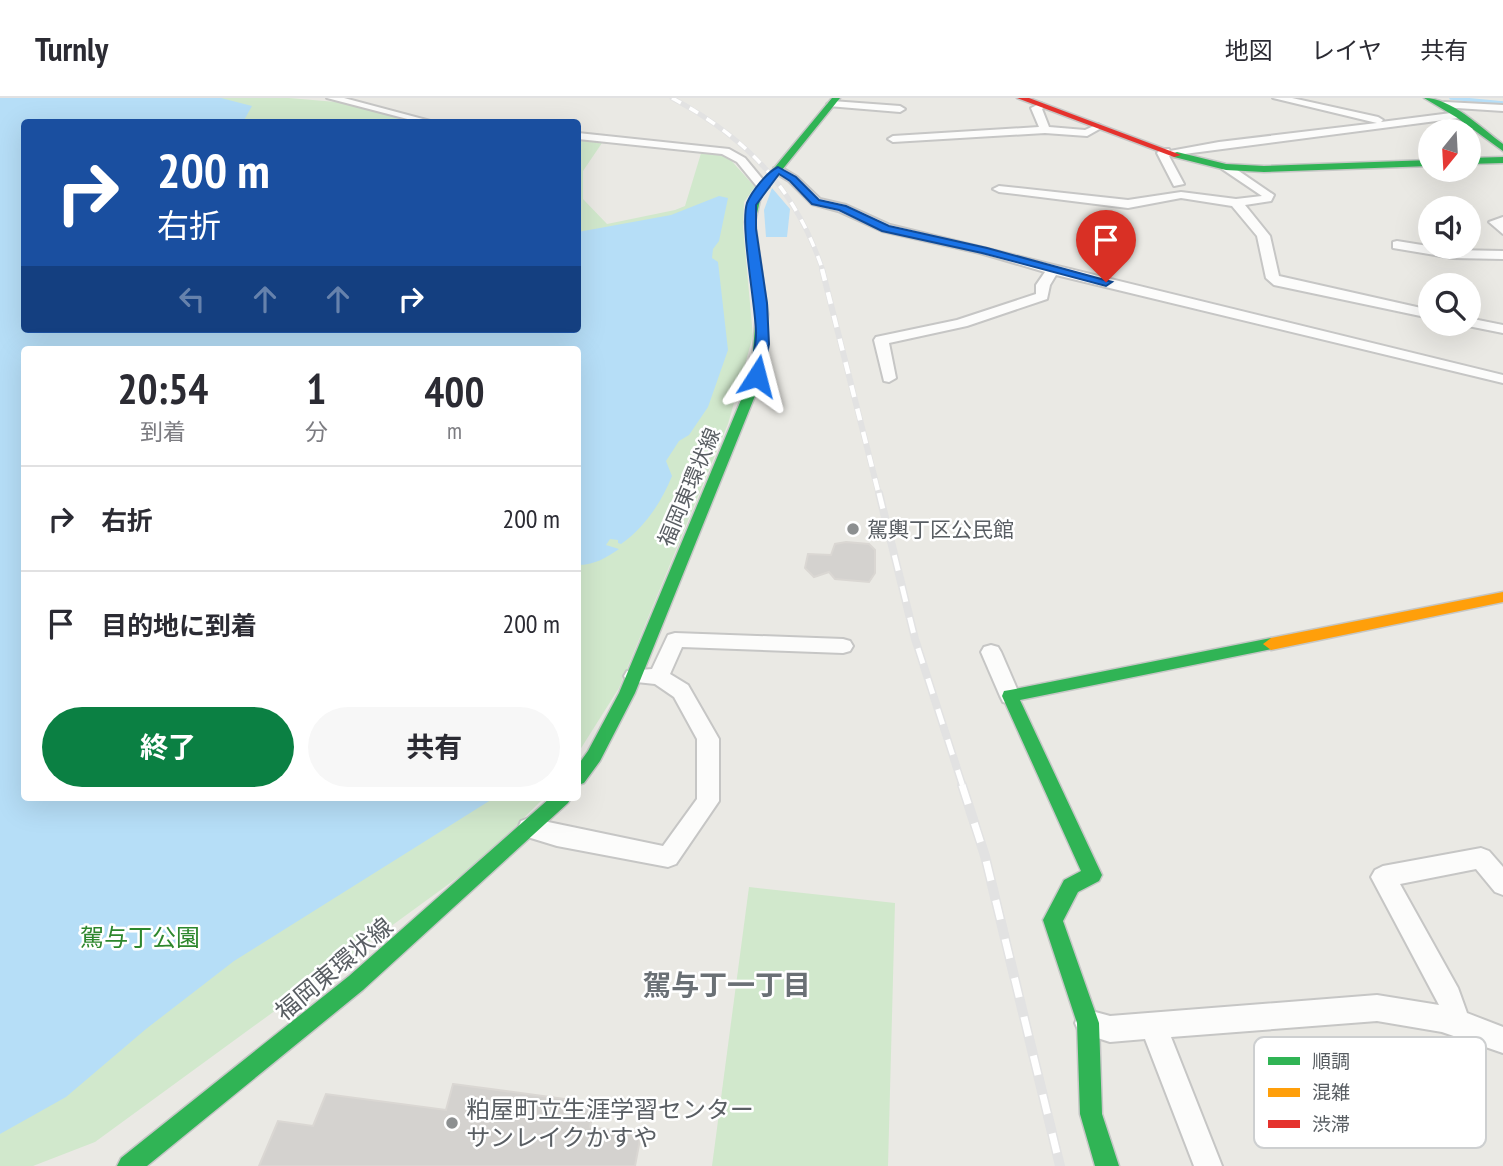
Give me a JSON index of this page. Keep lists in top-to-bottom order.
{
  "streets": {
    "street": ["福岡東環状線"]
  },
  "districts": ["駕与丁一丁目"],
  "parks": ["駕与丁公園"],
  "places": ["駕輿丁区公民館", "粕屋町立生涯学習センター サンレイクかすや"],
  "legend": ["順調", "混雑", "渋滞"],
  "north": "bottom",
  "page": {
    "header": "Turnly",
    "nav": ["地図", "レイヤ", "共有"],
    "turn": ["200 m", "右折"],
    "eta": [
      "20:54",
      "到着",
      "1",
      "分",
      "400",
      "m"
    ],
    "list": [
      {
        "name": "右折",
        "value": "200 m"
      },
      {
        "name": "目的地に到着",
        "value": "200 m"
      }
    ],
    "buttons": ["終了", "共有"]
  }
}
